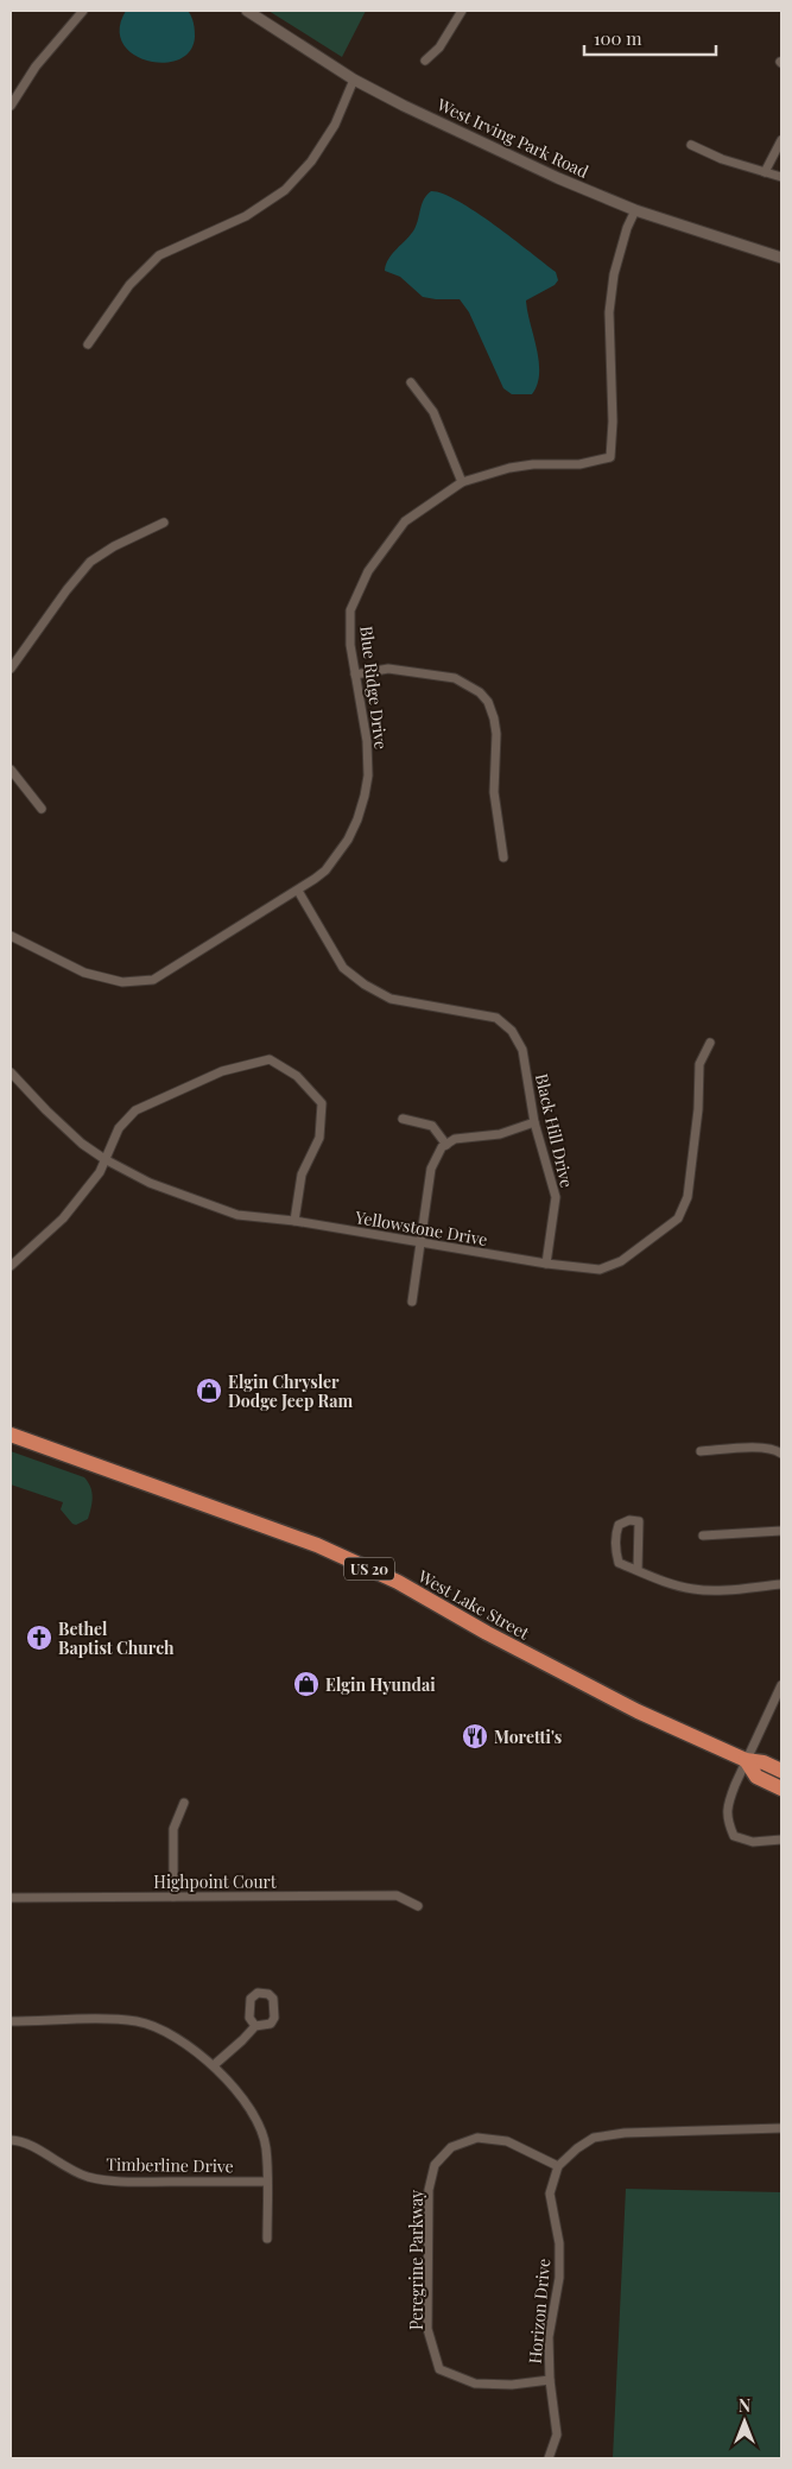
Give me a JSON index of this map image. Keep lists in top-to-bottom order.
{
  "streets": {
    "highway": ["US 20", "West Lake Street"],
    "main road": ["West Irving Park Road"],
    "street": [
      "Blue Ridge Drive",
      "Black Hill Drive",
      "Yellowstone Drive",
      "Highpoint Court",
      "Timberline Drive",
      "Peregrine Parkway",
      "Horizon Drive"
    ]
  },
  "crossings": [
    ["West Irving Park Road", "Blue Ridge Drive"],
    ["Blue Ridge Drive", "Black Hill Drive"],
    ["Black Hill Drive", "Yellowstone Drive"],
    ["Peregrine Parkway", "Horizon Drive"]
  ],
  "places": {
    "shop": ["Elgin Chrysler Dodge Jeep Ram", "Elgin Hyundai"],
    "church": ["Bethel Baptist Church"],
    "restaurant": ["Moretti's"]
  },
  "scale_bar": "100 m",
  "north": "top"
}
